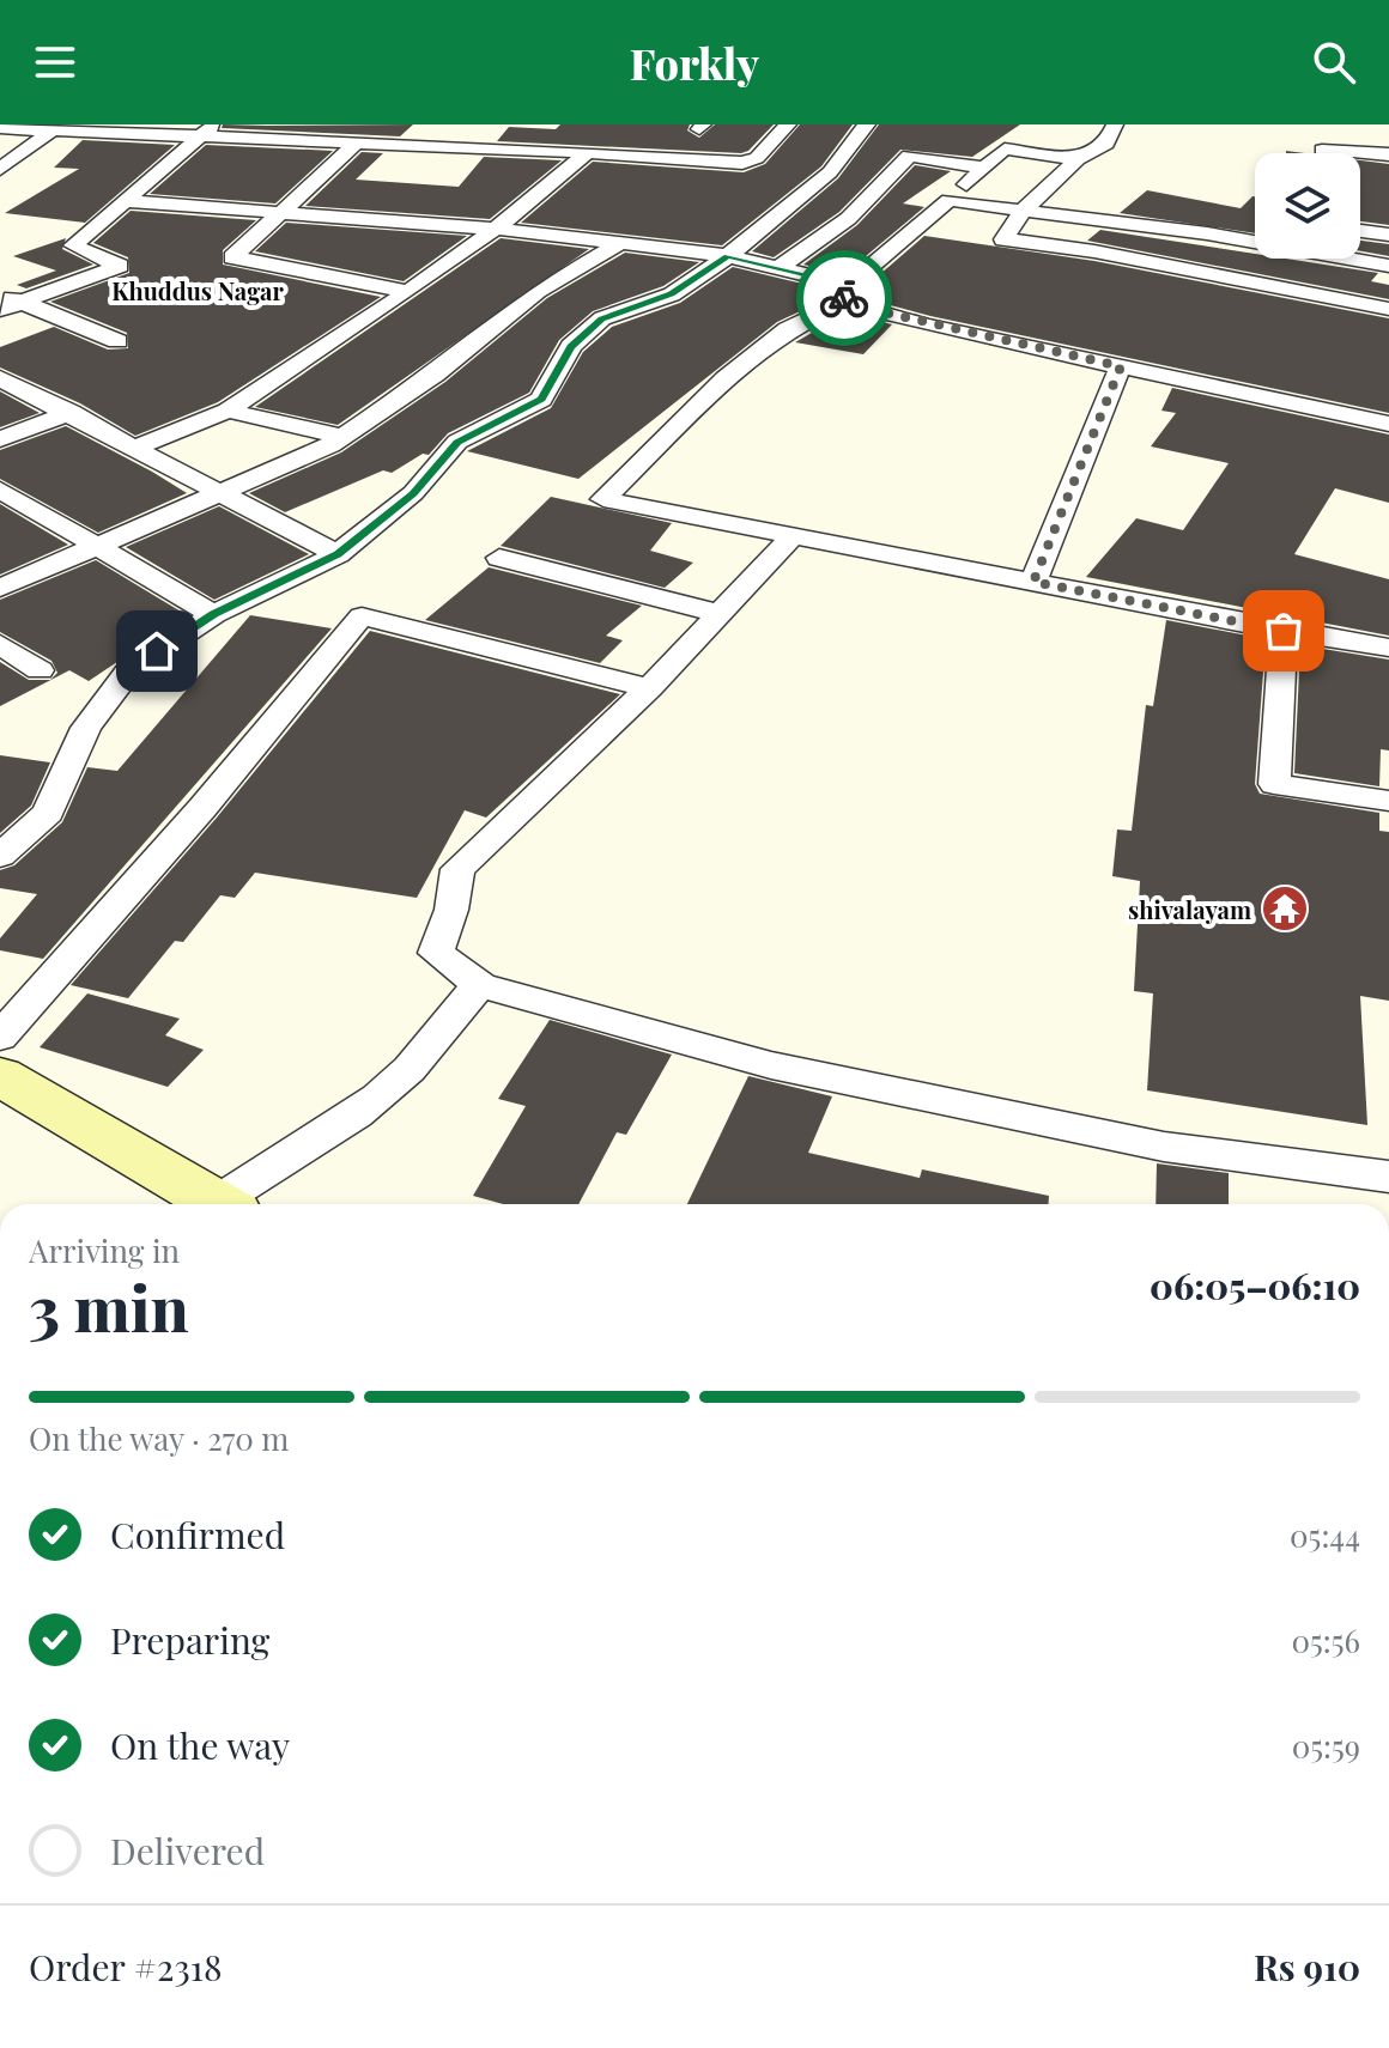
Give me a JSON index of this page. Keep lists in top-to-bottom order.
{
  "districts": ["Khuddus Nagar"],
  "places": {
    "temple": ["shivalayam"]
  },
  "page": {
    "header": "Forkly",
    "heading": ["3 min", "Arriving in", "06:05–06:10"],
    "panel": ["Order #2318", "Rs 910"],
    "bar": "On the way · 270 m",
    "list": [
      ["Confirmed", "05:44"],
      ["Preparing", "05:56"],
      ["On the way", "05:59"],
      "Delivered"
    ]
  }
}
